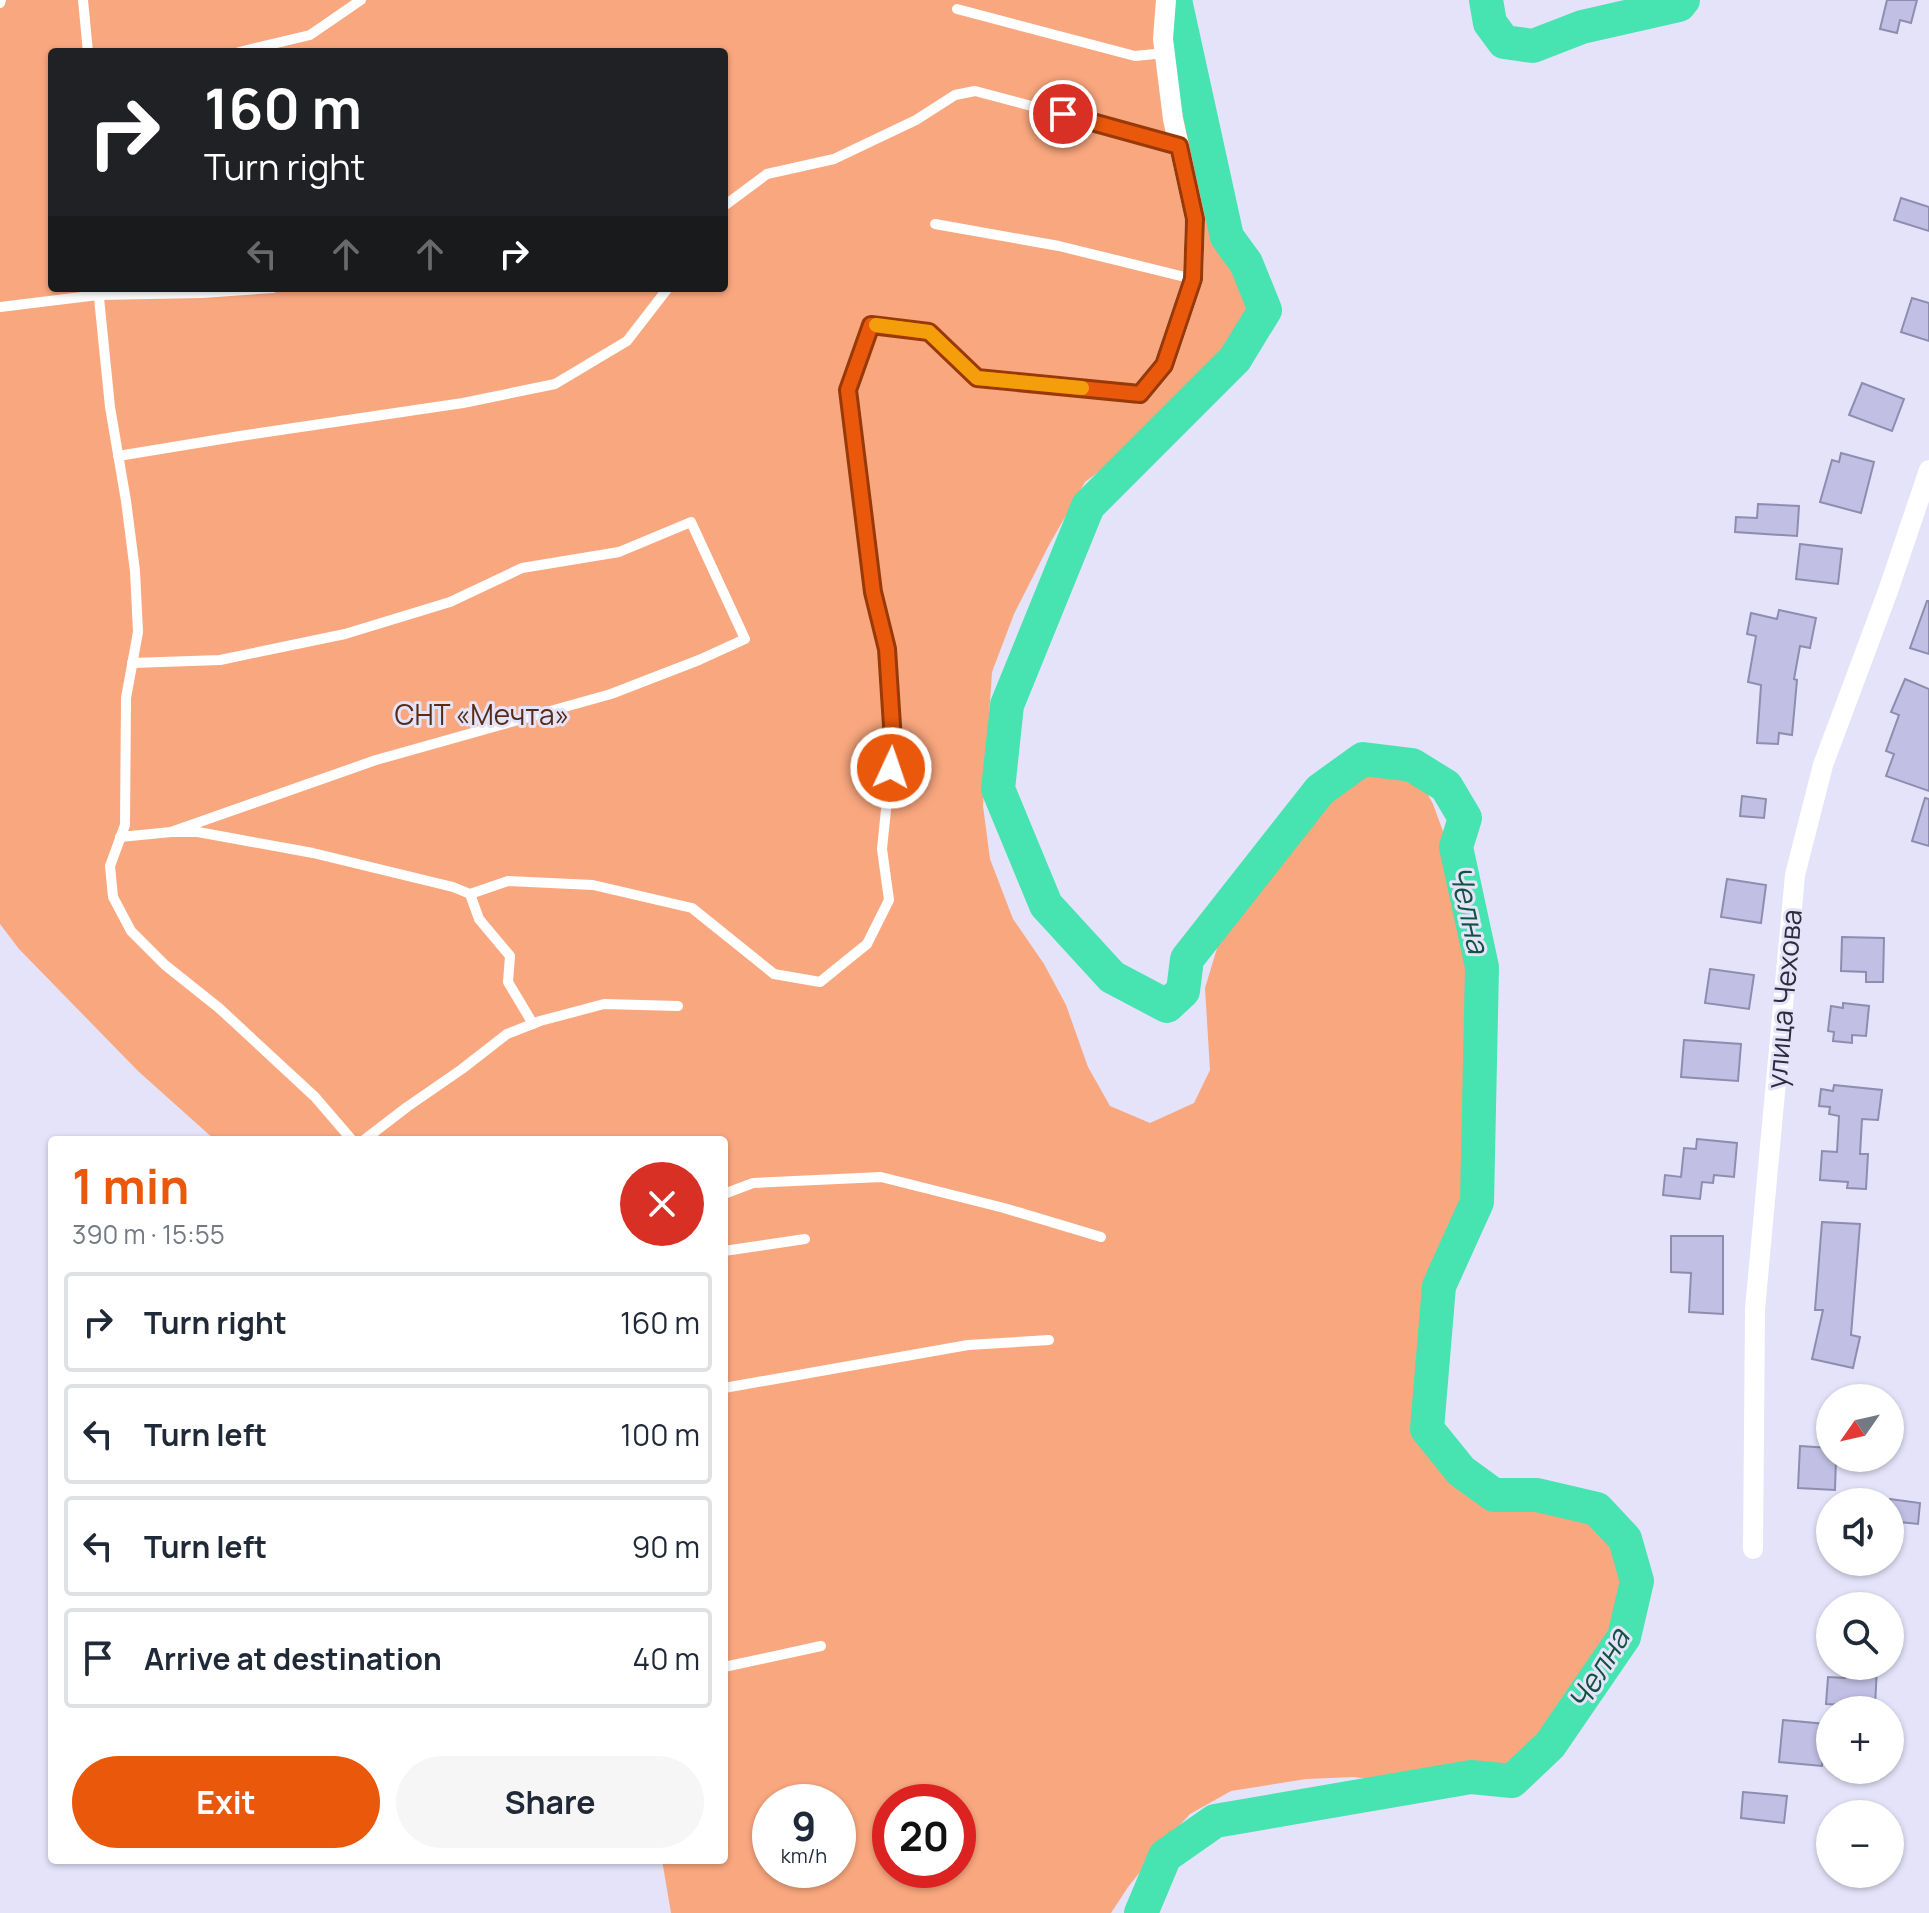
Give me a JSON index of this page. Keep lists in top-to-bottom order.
{
  "streets": {
    "street": ["улица Чехова"]
  },
  "water": ["Челна"],
  "parks": ["СНТ «Мечта»"],
  "north": "bottom left",
  "page": {
    "turn": ["160 m", "Turn right"],
    "heading": ["1 min", "390 m · 15:55"],
    "list": [
      {
        "name": "Turn right",
        "value": "160 m"
      },
      {
        "name": "Turn left",
        "value": "100 m"
      },
      {
        "name": "Turn left",
        "value": "90 m"
      },
      {
        "name": "Arrive at destination",
        "value": "40 m"
      }
    ],
    "map_buttons": ["+", "−"],
    "buttons": ["Exit", "Share"],
    "speed": "9 km/h",
    "limit": "20"
  }
}
